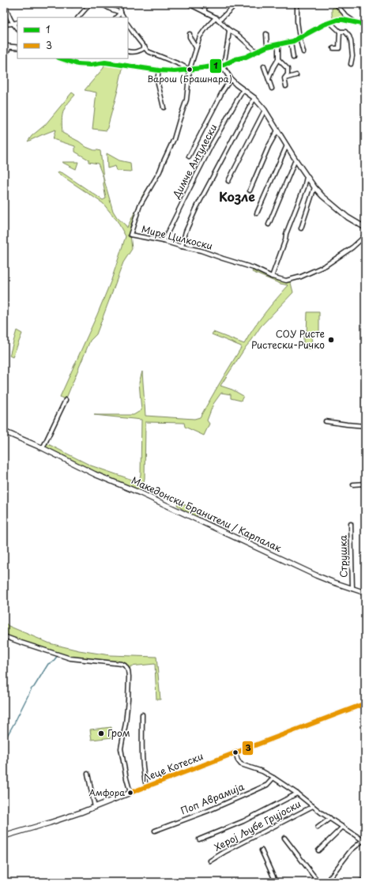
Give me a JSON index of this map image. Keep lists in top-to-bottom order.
{
  "streets": {
    "main road": ["Македонски Бранители / Карпалак", "Леце Котески"],
    "street": [
      "Димче Антулески",
      "Мире Цилкоски",
      "Струшка",
      "Поп Аврамија",
      "Херој Љубе Грујоски"
    ]
  },
  "crossings": [
    ["Димче Антулески", "Мире Цилкоски"],
    ["Македонски Бранители / Карпалак", "Струшка"]
  ],
  "districts": ["Козле"],
  "places": [
    "Варош (Брашнара)",
    "СОУ Ристе Ристески-Ричко",
    "Гром",
    "Амфора"
  ],
  "lines": ["transit line 1", "transit line 3"],
  "legend": ["1", "3"]
}
